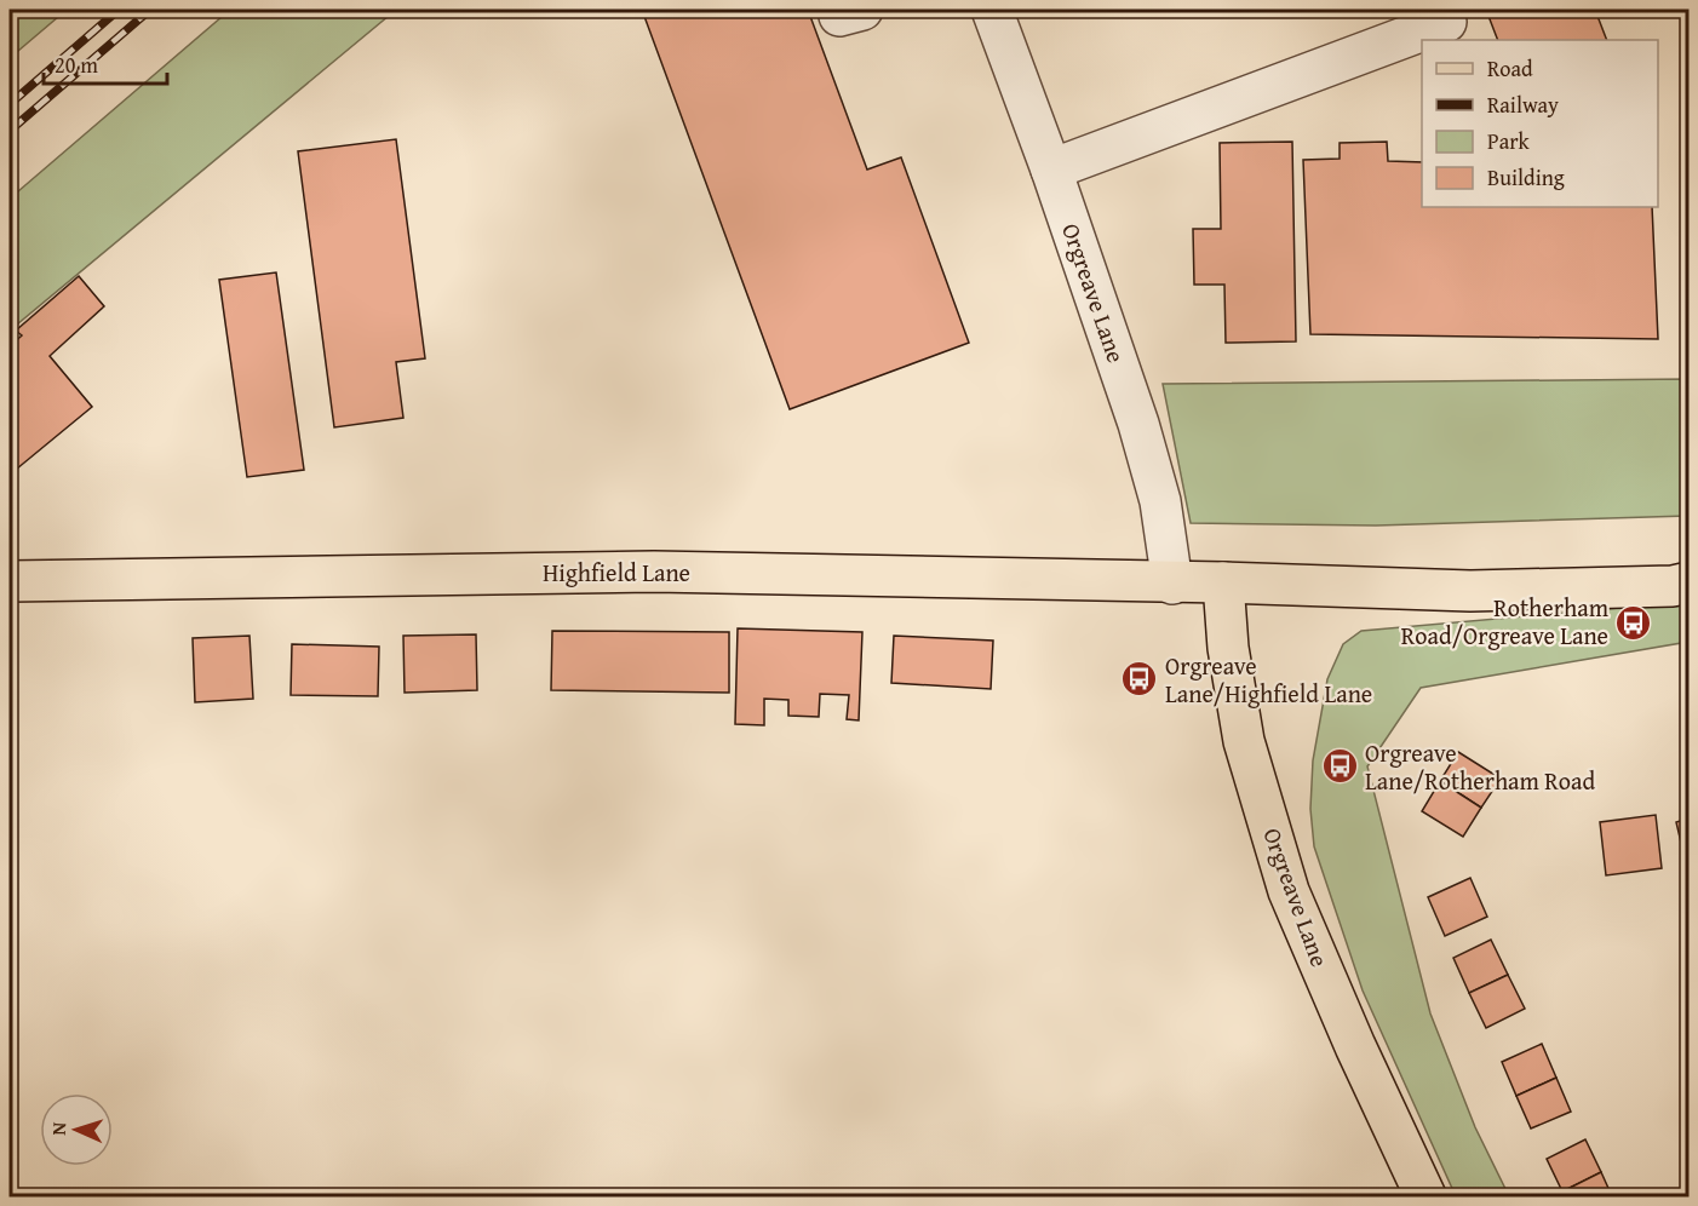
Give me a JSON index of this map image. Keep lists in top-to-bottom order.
{
  "streets": {
    "main road": ["Orgreave Lane", "Highfield Lane"]
  },
  "crossings": [
    ["Orgreave Lane", "Highfield Lane"]
  ],
  "places": {
    "bus stop": ["Rotherham Road/Orgreave Lane", "Orgreave Lane/Highfield Lane", "Orgreave Lane/Rotherham Road"]
  },
  "legend": [
    "Road",
    "Railway",
    "Park",
    "Building"
  ],
  "scale_bar": "20 m",
  "north": "left"
}
